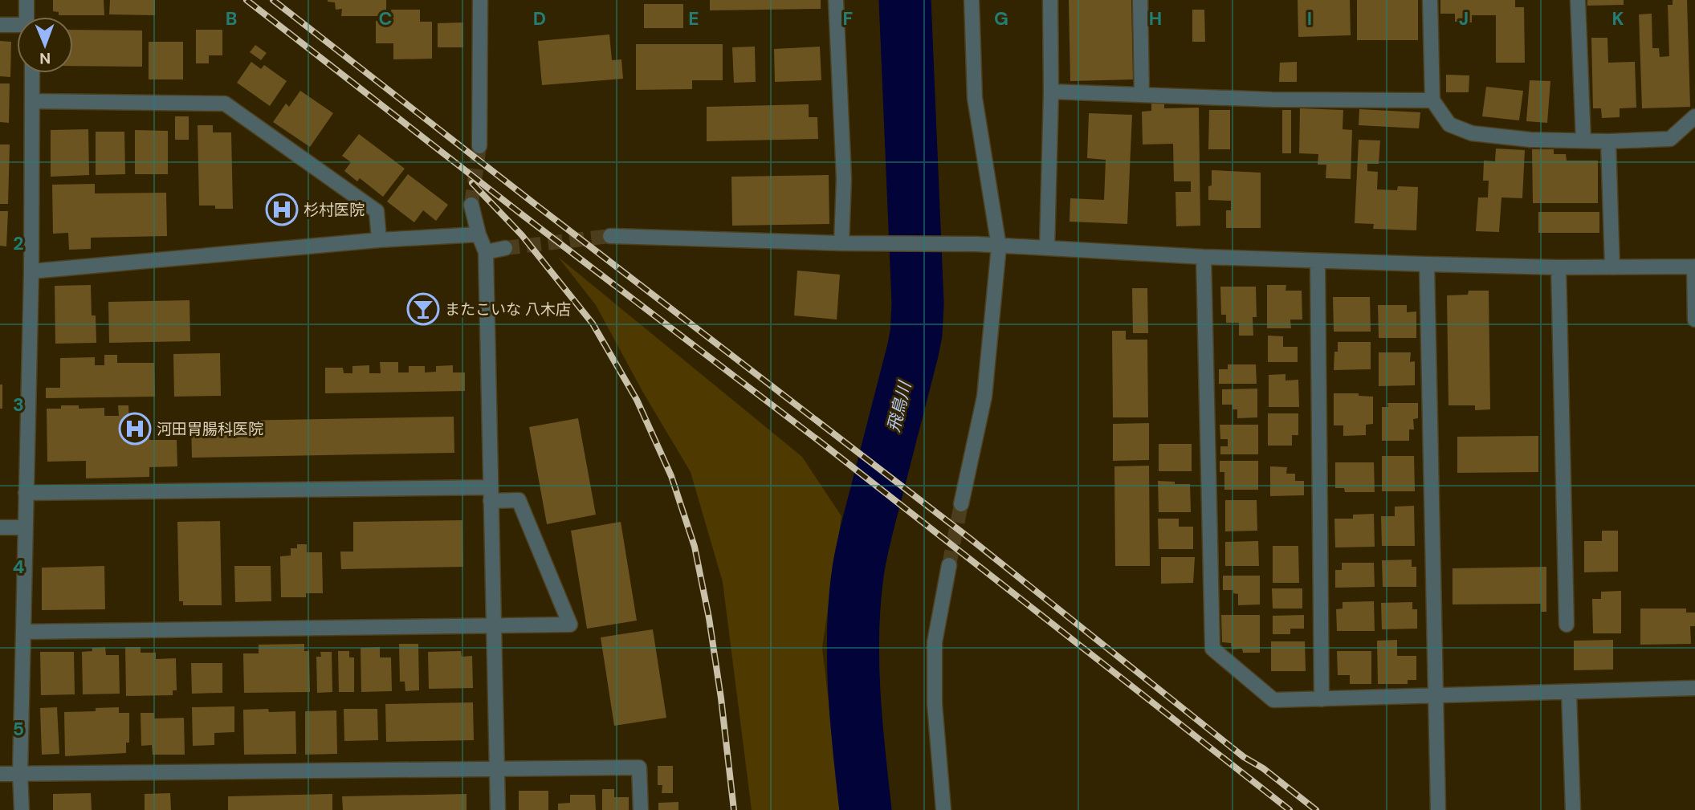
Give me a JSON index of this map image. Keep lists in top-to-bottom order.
{
  "water": ["飛鳥川"],
  "places": {
    "hospital": ["杉村医院", "河田胃腸科医院"],
    "bar": ["またこいな 八木店"]
  },
  "north": "bottom",
  "grid": {
    "columns": [
      "B",
      "C",
      "D",
      "E",
      "F",
      "G",
      "H",
      "I",
      "J",
      "K"
    ],
    "rows": [
      "2",
      "3",
      "4",
      "5"
    ]
  }
}
